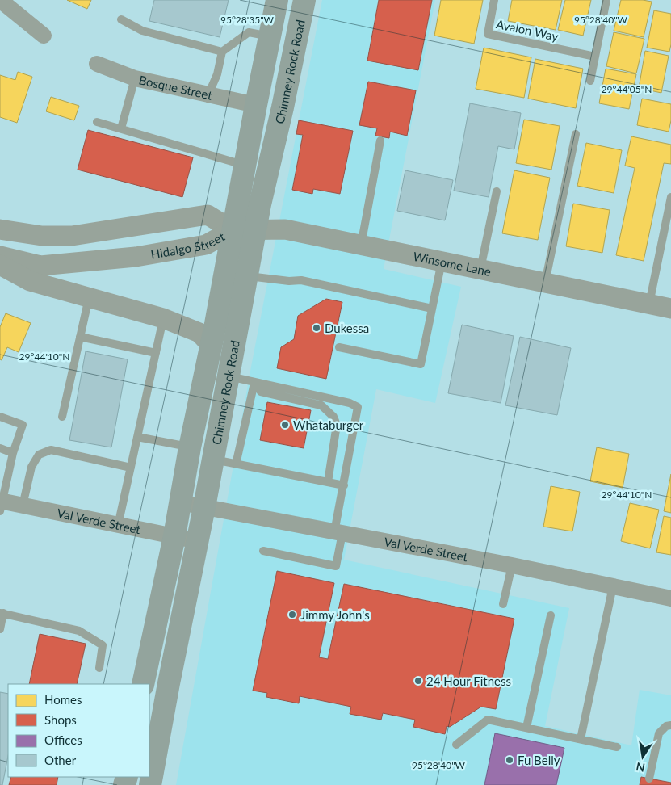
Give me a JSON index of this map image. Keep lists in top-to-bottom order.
{
  "streets": {
    "main road": ["Chimney Rock Road"],
    "street": [
      "Bosque Street",
      "Hidalgo Street",
      "Winsome Lane",
      "Val Verde Street"
    ],
    "lane": ["Avalon Way"]
  },
  "crossings": [
    ["Chimney Rock Road", "Bosque Street"],
    ["Chimney Rock Road", "Hidalgo Street"],
    ["Chimney Rock Road", "Winsome Lane"],
    ["Chimney Rock Road", "Val Verde Street"],
    ["Hidalgo Street", "Winsome Lane"]
  ],
  "places": [
    "Dukessa",
    "Whataburger",
    "Jimmy John's",
    "24 Hour Fitness",
    "Fu Belly"
  ],
  "legend": [
    "Homes",
    "Shops",
    "Offices",
    "Other"
  ],
  "north": "bottom",
  "coordinates": [
    "95°28'35\"W",
    "95°28'40\"W",
    "29°44'05\"N",
    "29°44'10\"N"
  ]
}
